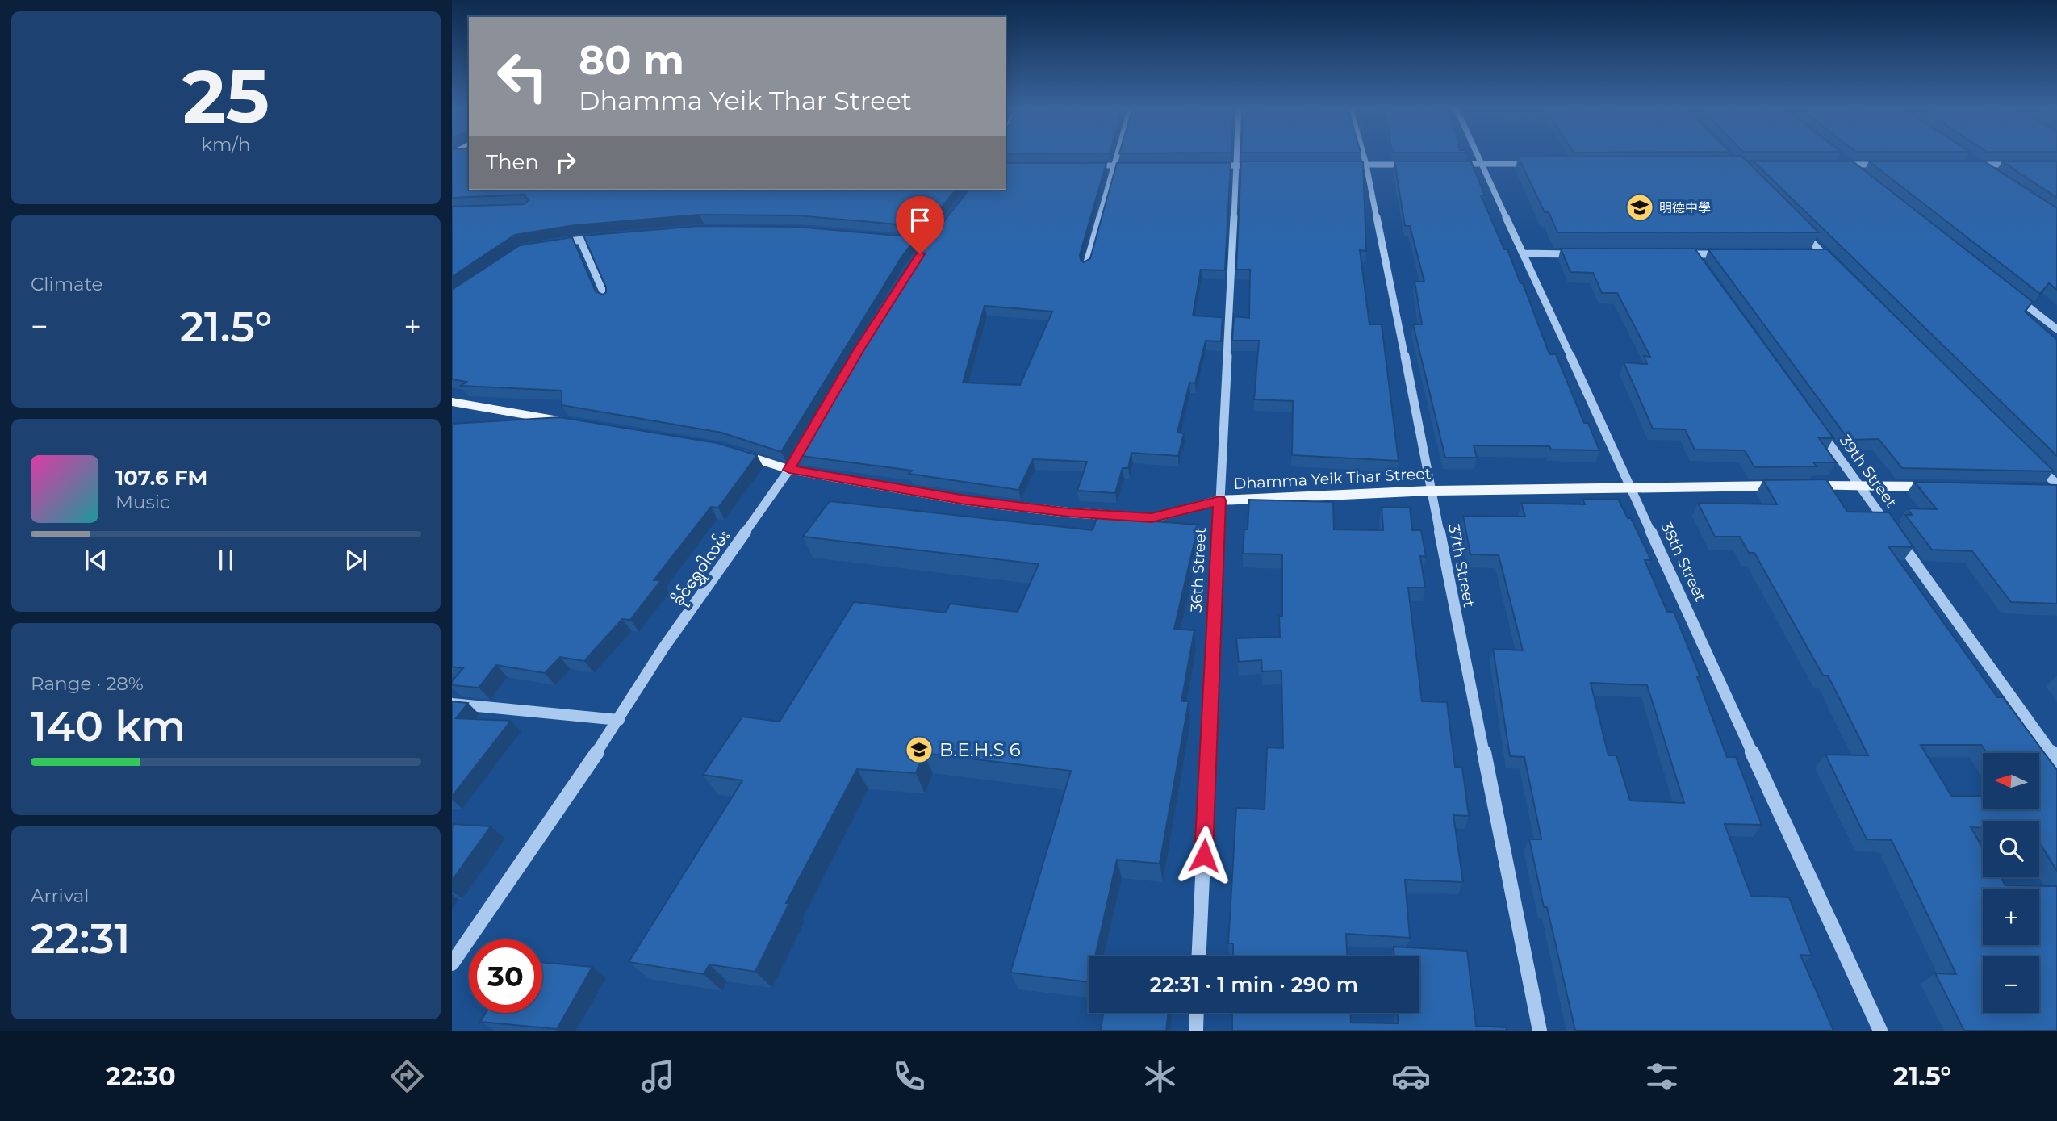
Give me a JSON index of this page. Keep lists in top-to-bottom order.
{
  "streets": {
    "main road": ["Dhamma Yeik Thar Street"],
    "street": [
      "39th Street",
      "38th Street",
      "37th Street",
      "ခိုင်ရွှေဝါလမ်း",
      "36th Street"
    ]
  },
  "crossings": [
    ["39th Street", "Dhamma Yeik Thar Street"],
    ["Dhamma Yeik Thar Street", "38th Street"],
    ["Dhamma Yeik Thar Street", "37th Street"],
    ["Dhamma Yeik Thar Street", "ခိုင်ရွှေဝါလမ်း"],
    ["Dhamma Yeik Thar Street", "36th Street"]
  ],
  "places": {
    "school or university": ["明德中學", "B.E.H.S 6"]
  },
  "north": "left",
  "page": {
    "tile": [
      ["25", "km/h"],
      "Climate",
      ["Range · 28%", "140 km"],
      ["Arrival", "22:31"]
    ],
    "turn": ["80 m", "Dhamma Yeik Thar Street"],
    "then": "Then",
    "heat": ["−", "21.5°", "+"],
    "song": ["107.6 FM", "Music"],
    "map_buttons": ["+", "−"],
    "limit": "30",
    "trip": "22:31 · 1 min · 290 m",
    "tabs": ["22:30", "21.5°"]
  }
}
